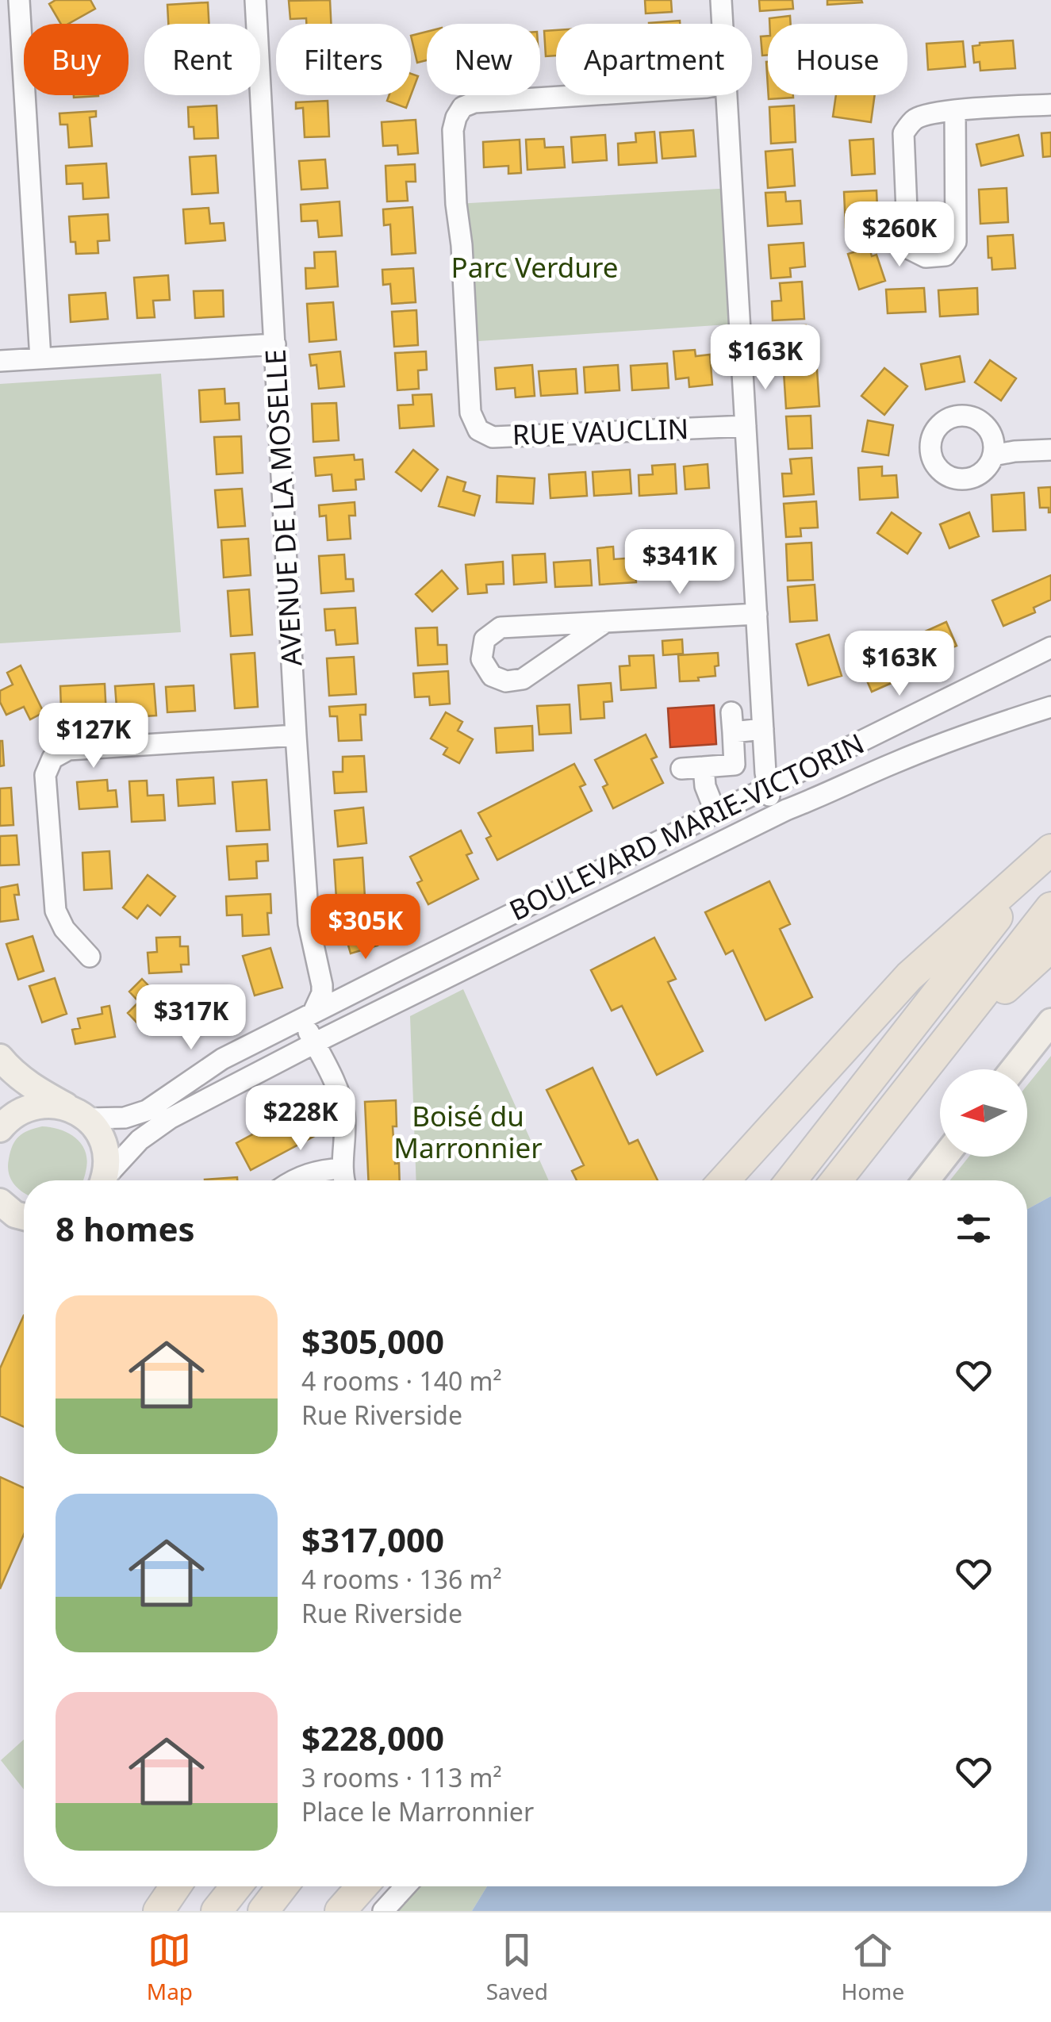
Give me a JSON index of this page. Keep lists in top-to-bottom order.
{
  "streets": {
    "street": ["RUE VAUCLIN", "AVENUE DE LA MOSELLE", "BOULEVARD MARIE-VICTORIN"]
  },
  "crossings": [
    ["AVENUE DE LA MOSELLE", "BOULEVARD MARIE-VICTORIN"]
  ],
  "parks": ["Parc Verdure", "Boisé du Marronnier"],
  "north": "left",
  "page": {
    "chip": [
      "Buy",
      "Rent",
      "Filters",
      "New",
      "Apartment",
      "House"
    ],
    "price": [
      "$260K",
      "$163K",
      "$341K",
      "$163K",
      "$127K",
      "$305K",
      "$317K",
      "$228K"
    ],
    "heading": "8 homes",
    "list": [
      {
        "name": "$305,000",
        "note": "4 rooms · 140 m² · Rue Riverside"
      },
      {
        "name": "$317,000",
        "note": "4 rooms · 136 m² · Rue Riverside"
      },
      {
        "name": "$228,000",
        "note": "3 rooms · 113 m² · Place le Marronnier"
      }
    ],
    "tabs": ["Map", "Saved", "Home"]
  }
}
